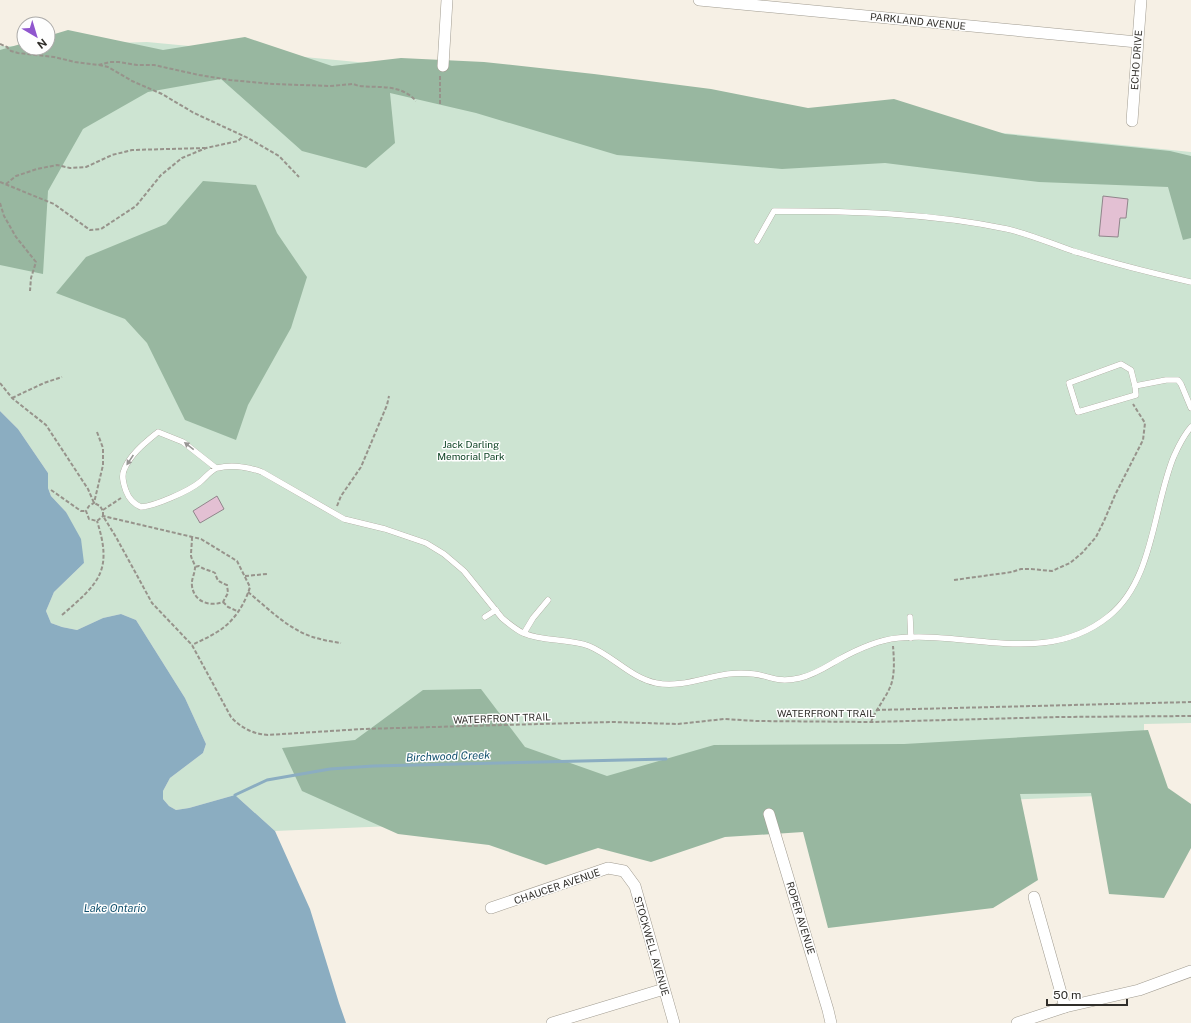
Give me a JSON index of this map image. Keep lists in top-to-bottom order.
{
  "streets": {
    "street": [
      "PARKLAND AVENUE",
      "ECHO DRIVE",
      "CHAUCER AVENUE",
      "ROPER AVENUE",
      "STOCKWELL AVENUE"
    ],
    "path": ["WATERFRONT TRAIL"]
  },
  "crossings": [
    ["PARKLAND AVENUE", "ECHO DRIVE"],
    ["CHAUCER AVENUE", "STOCKWELL AVENUE"]
  ],
  "water": ["Birchwood Creek", "Lake Ontario"],
  "parks": ["Jack Darling Memorial Park"],
  "scale_bar": "50 m",
  "north": "bottom right"
}
